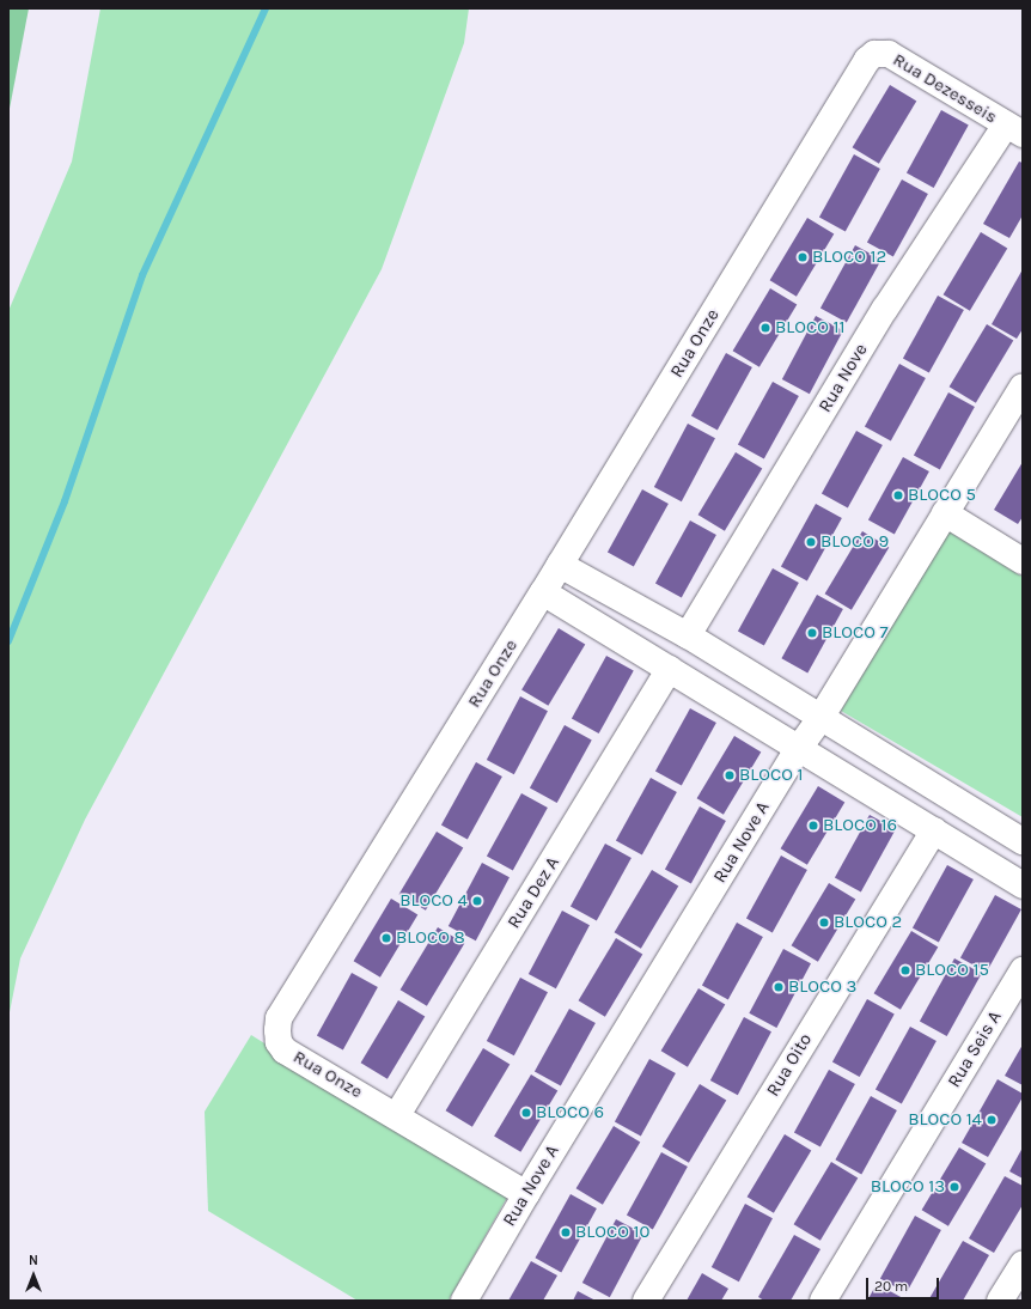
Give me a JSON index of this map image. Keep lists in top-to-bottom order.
{
  "streets": {
    "street": [
      "Rua Dezesseis",
      "Rua Onze",
      "Rua Nove",
      "Rua Nove A",
      "Rua Dez A",
      "Rua Seis A",
      "Rua Oito"
    ]
  },
  "crossings": [
    ["Rua Dezesseis", "Rua Onze"],
    ["Rua Dezesseis", "Rua Nove"],
    ["Rua Onze", "Rua Nove A"],
    ["Rua Onze", "Rua Dez A"]
  ],
  "places": [
    "BLOCO 12",
    "BLOCO 11",
    "BLOCO 5",
    "BLOCO 9",
    "BLOCO 7",
    "BLOCO 1",
    "BLOCO 16",
    "BLOCO 4",
    "BLOCO 2",
    "BLOCO 8",
    "BLOCO 15",
    "BLOCO 3",
    "BLOCO 6",
    "BLOCO 14",
    "BLOCO 13",
    "BLOCO 10"
  ],
  "scale_bar": "20 m",
  "north": "top"
}
